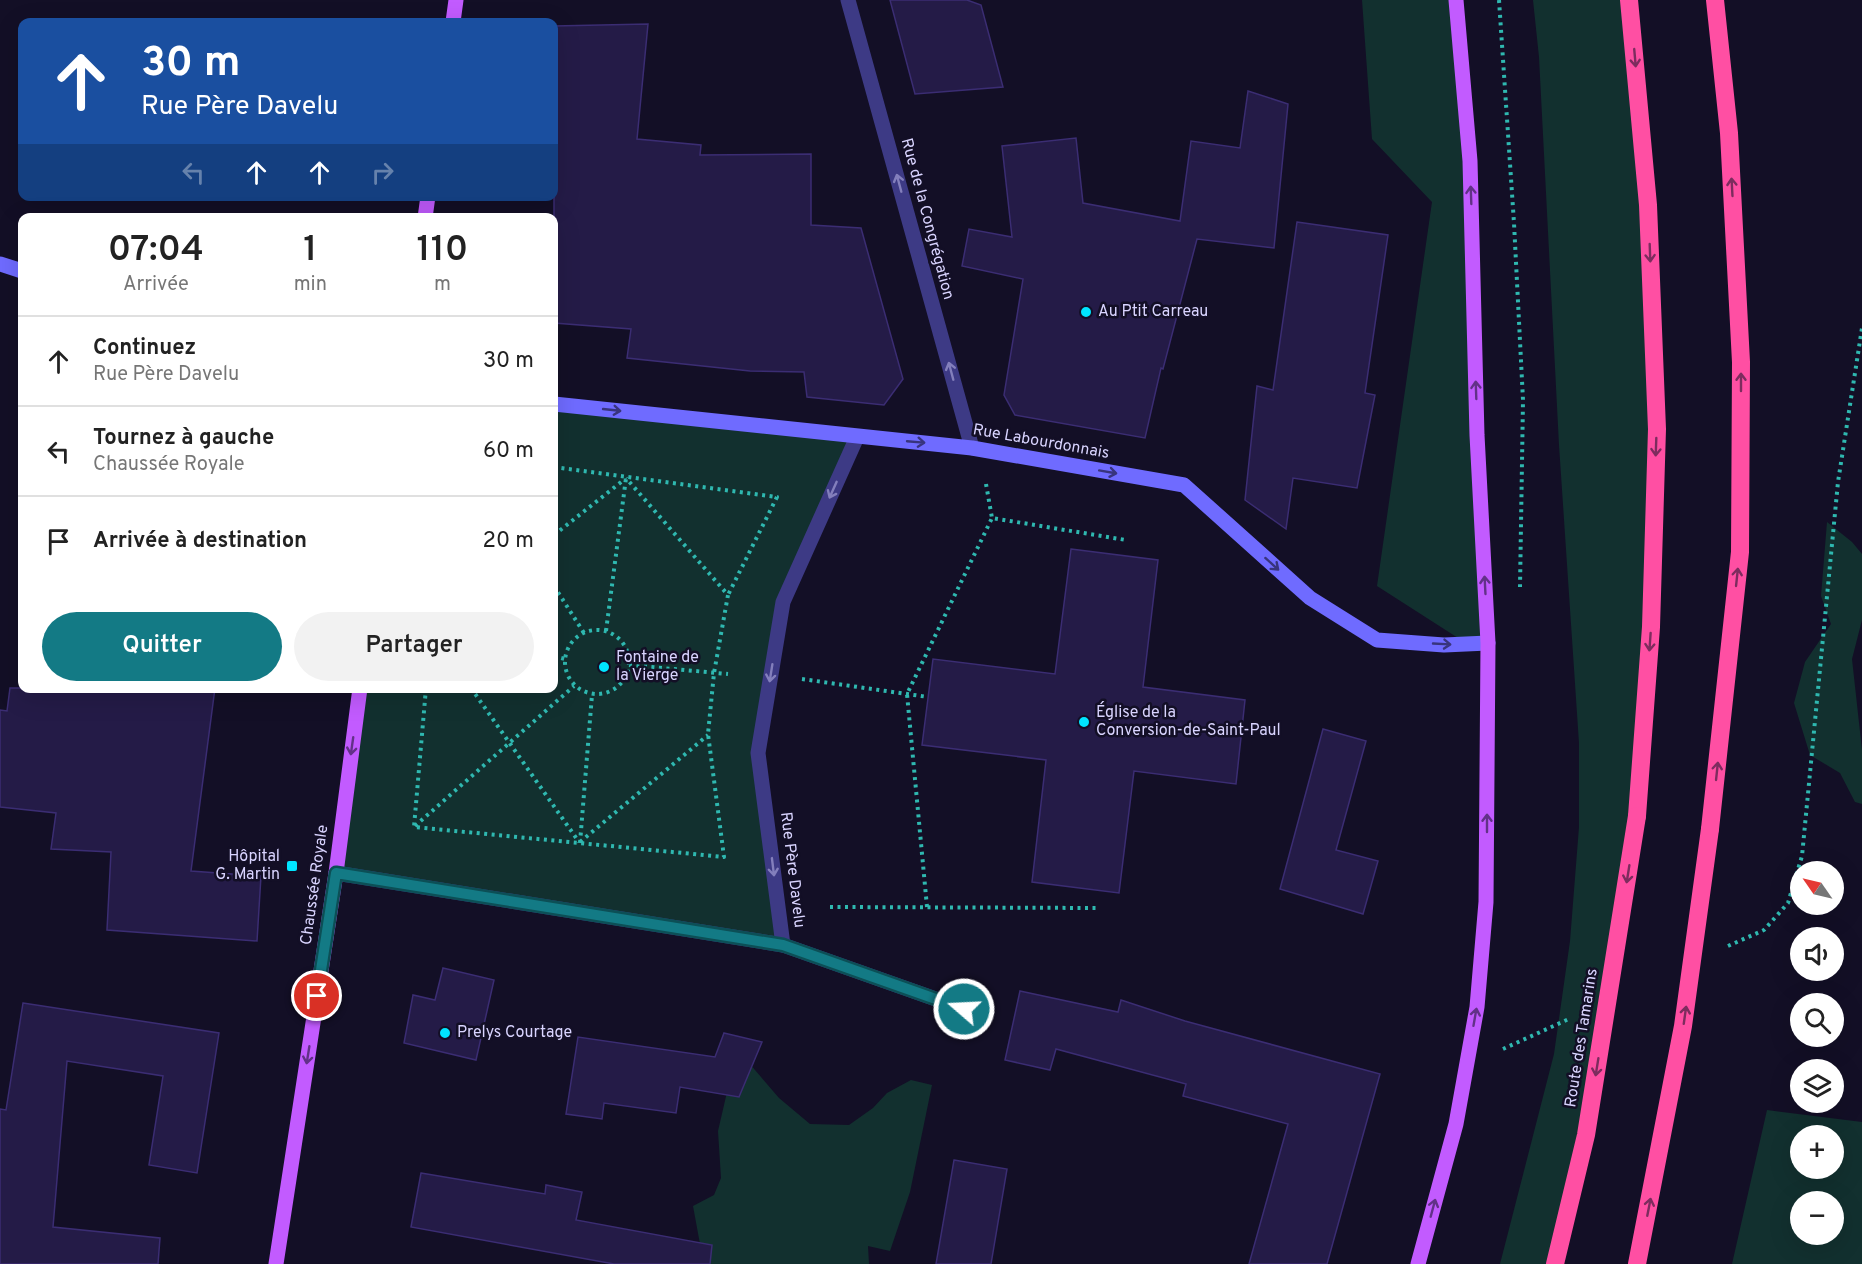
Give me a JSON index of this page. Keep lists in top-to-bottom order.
{
  "streets": {
    "highway": ["Route des Tamarins"],
    "main road": ["Chaussée Royale"],
    "street": ["Rue de la Congrégation", "Rue Labourdonnais", "Rue Père Davelu"]
  },
  "crossings": [
    ["Rue de la Congrégation", "Rue Labourdonnais"],
    ["Rue Labourdonnais", "Rue Père Davelu"],
    ["Rue Père Davelu", "Chaussée Royale"]
  ],
  "one_way": [
    "Rue de la Congrégation",
    "Rue Labourdonnais",
    "Rue Père Davelu",
    "Chaussée Royale"
  ],
  "places": {
    "other": [
      "Au Ptit Carreau",
      "Fontaine de la Vierge",
      "Église de la Conversion-de-Saint-Paul",
      "Prelys Courtage"
    ],
    "transit": ["Hôpital G. Martin"]
  },
  "north": "top left",
  "page": {
    "turn": ["30 m", "Rue Père Davelu"],
    "eta": [
      "07:04",
      "Arrivée",
      "1",
      "min",
      "110",
      "m"
    ],
    "list": [
      {
        "name": "Continuez",
        "note": "Rue Père Davelu",
        "value": "30 m"
      },
      {
        "name": "Tournez à gauche",
        "note": "Chaussée Royale",
        "value": "60 m"
      },
      {
        "name": "Arrivée à destination",
        "value": "20 m"
      }
    ],
    "buttons": ["Quitter", "Partager"],
    "map_buttons": ["+", "−"]
  }
}
